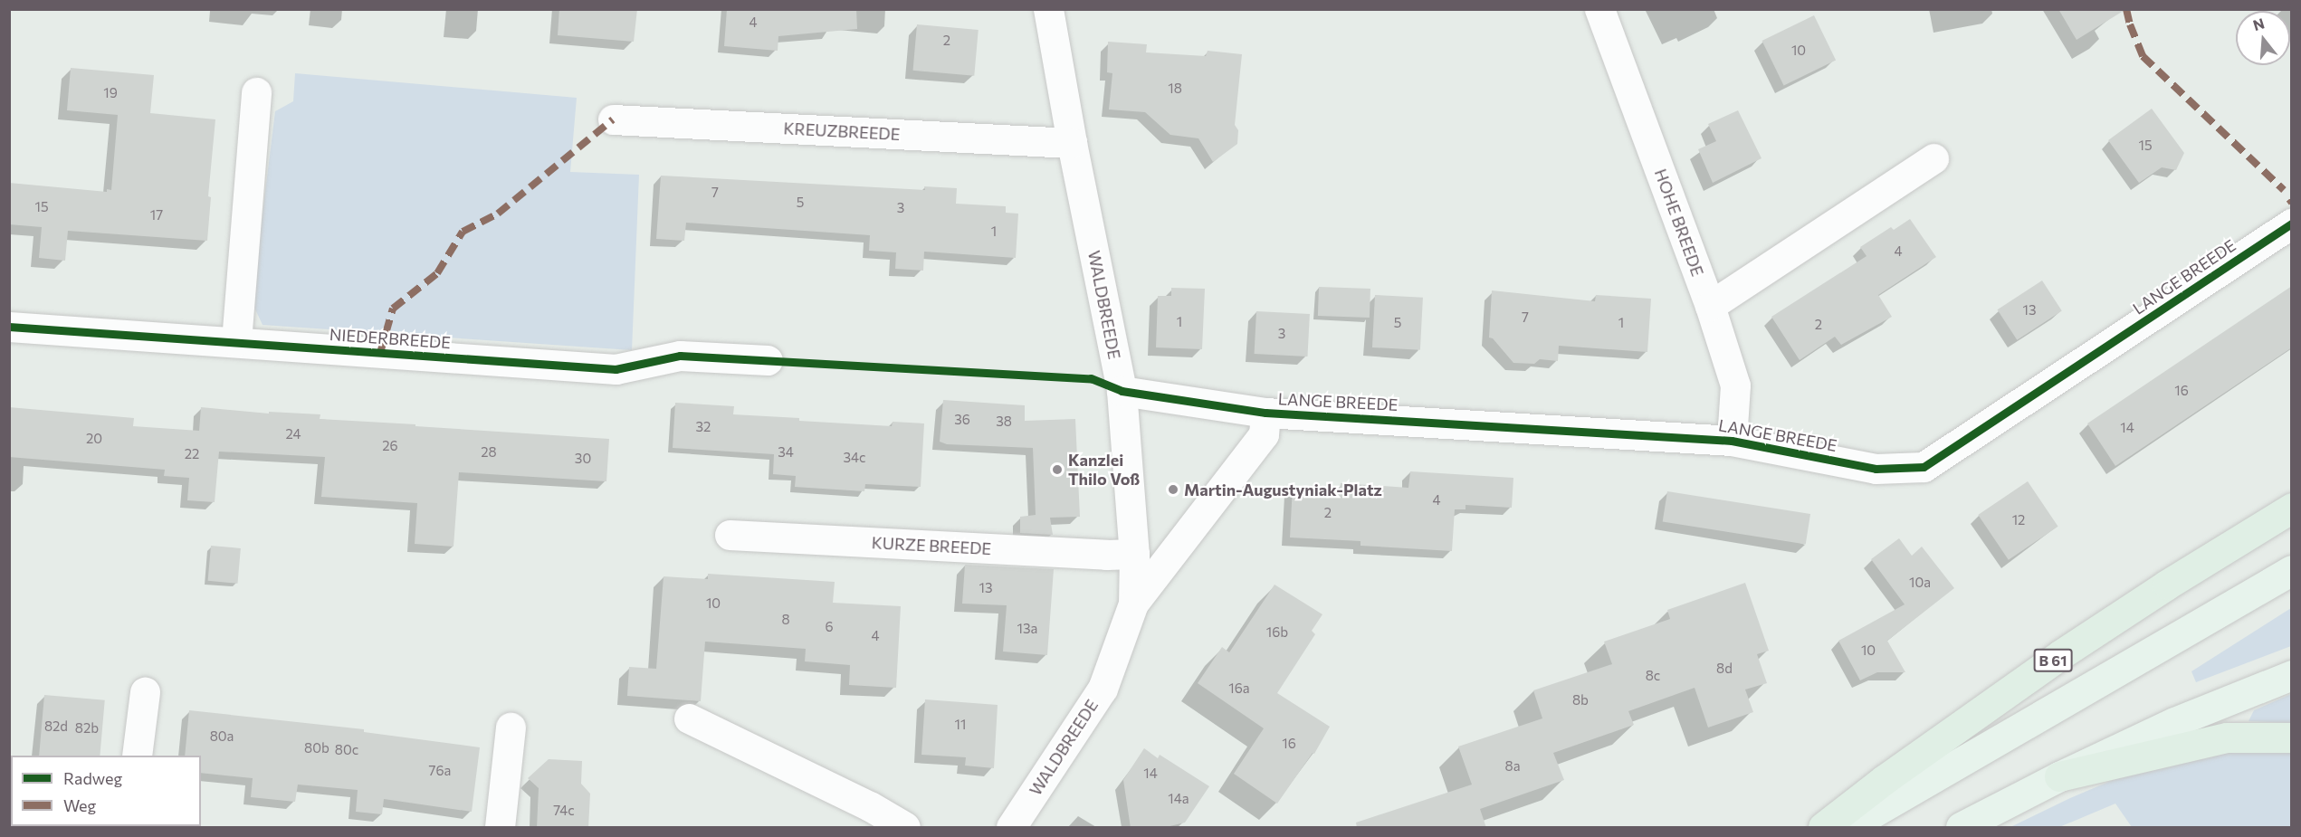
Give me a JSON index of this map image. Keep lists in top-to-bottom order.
{
  "streets": {
    "highway": ["B 61"],
    "street": [
      "KREUZBREEDE",
      "HOHE BREEDE",
      "LANGE BREEDE",
      "WALDBREEDE",
      "NIEDERBREEDE",
      "KURZE BREEDE"
    ]
  },
  "crossings": [
    ["KREUZBREEDE", "WALDBREEDE"],
    ["HOHE BREEDE", "LANGE BREEDE"],
    ["LANGE BREEDE", "WALDBREEDE"],
    ["WALDBREEDE", "KURZE BREEDE"]
  ],
  "places": ["Kanzlei Thilo Voß", "Martin-Augustyniak-Platz"],
  "house_numbers": [
    "4",
    "2",
    "10",
    "18",
    "19",
    "15",
    "7",
    "5",
    "15",
    "3",
    "17",
    "1",
    "4",
    "13",
    "7",
    "1",
    "5",
    "1",
    "2",
    "3",
    "16",
    "36",
    "38",
    "32",
    "14",
    "24",
    "20",
    "26",
    "28",
    "34",
    "22",
    "34c",
    "30",
    "4",
    "2",
    "12",
    "10a",
    "13",
    "10",
    "8",
    "6",
    "13a",
    "16b",
    "4",
    "10",
    "8d",
    "8c",
    "16a",
    "8b",
    "11",
    "82d",
    "82b",
    "80a",
    "16",
    "80b",
    "80c",
    "8a",
    "76a",
    "14",
    "14a",
    "74c"
  ],
  "legend": ["Radweg", "Weg"],
  "north": "top"
}
